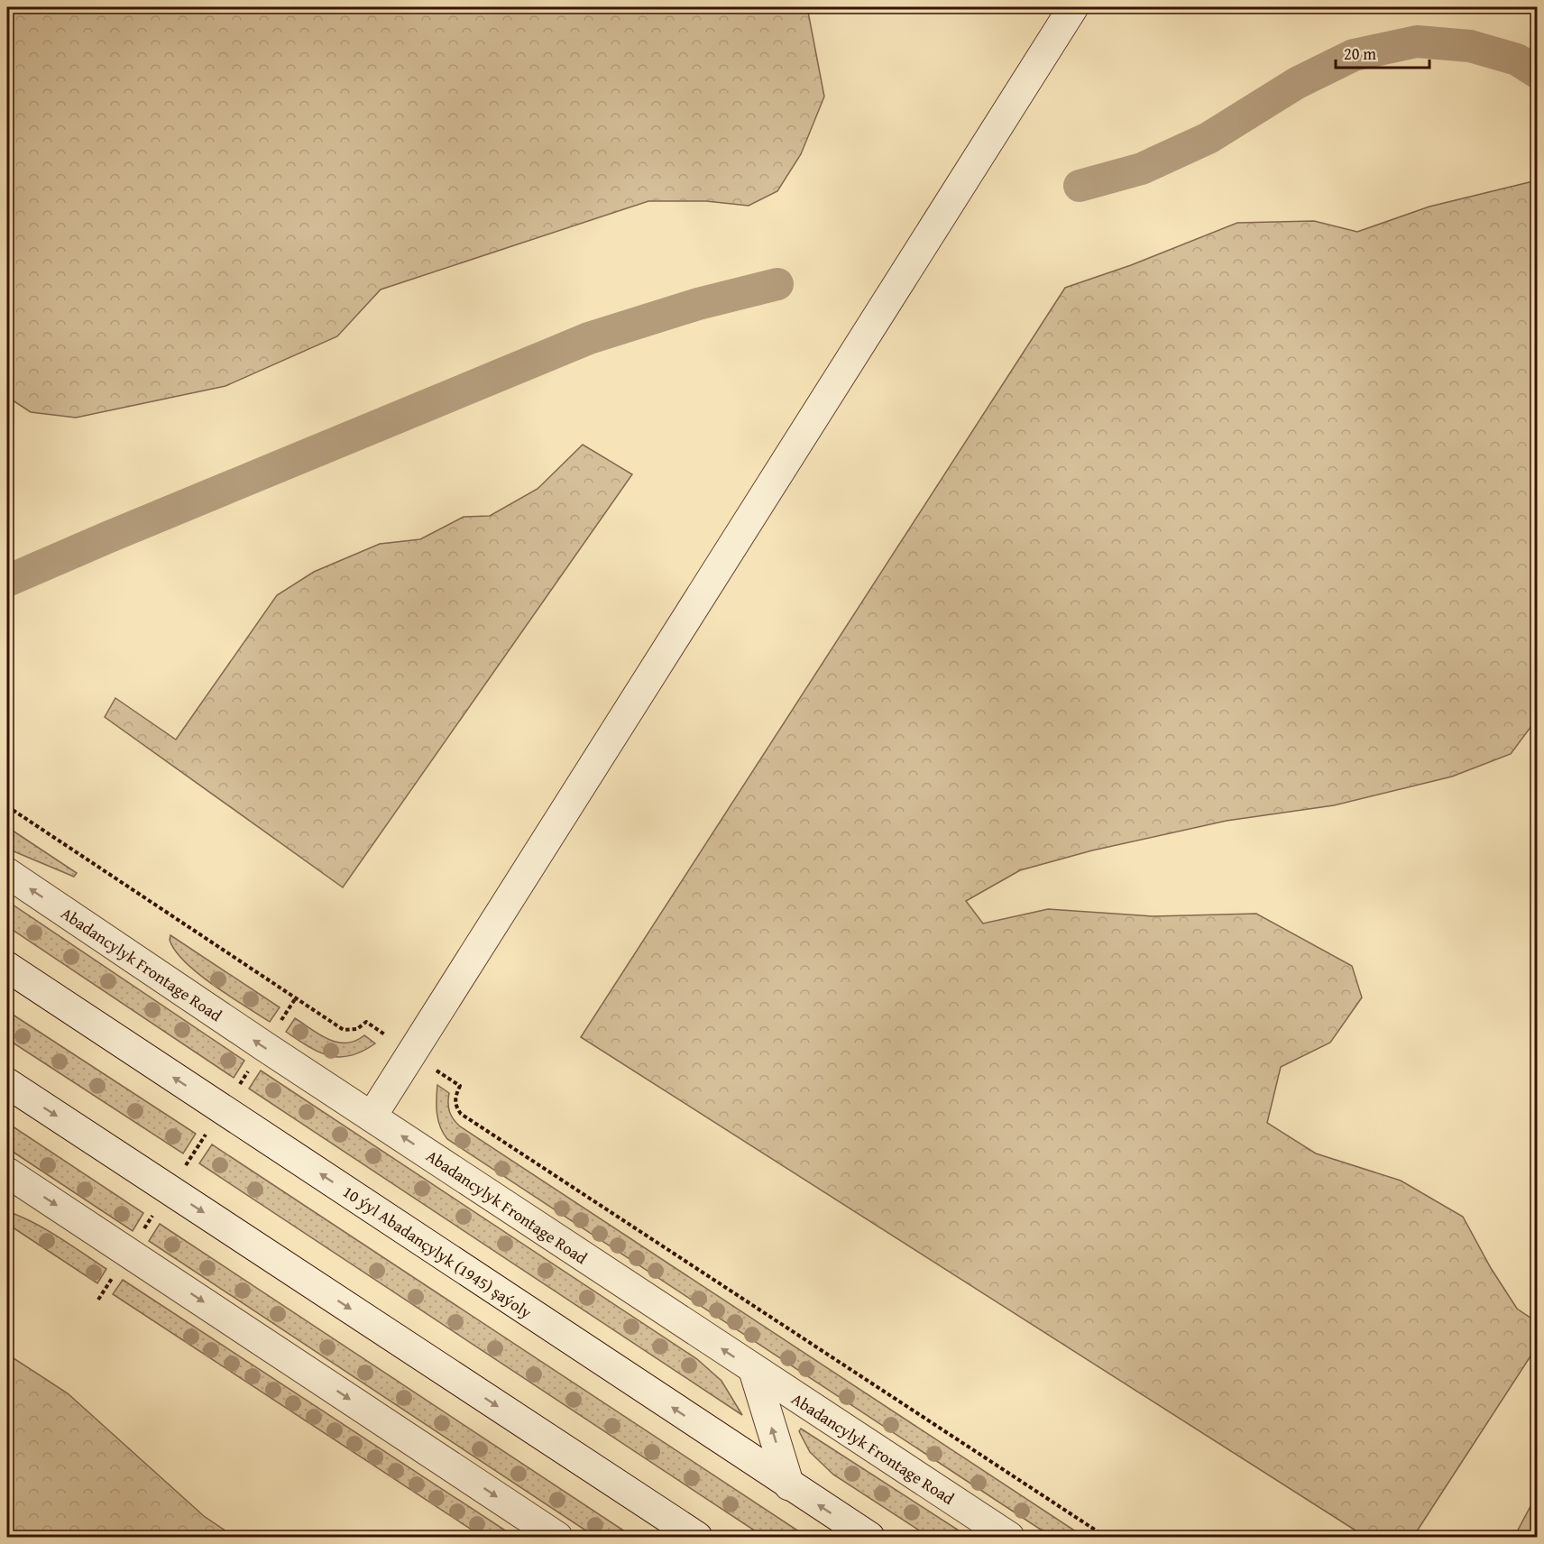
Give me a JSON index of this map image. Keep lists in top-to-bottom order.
{
  "streets": {
    "street": ["Abadancylyk Frontage Road", "10 ýyl Abadançylyk (1945) şaýoly"]
  },
  "scale_bar": "20 m"
}
